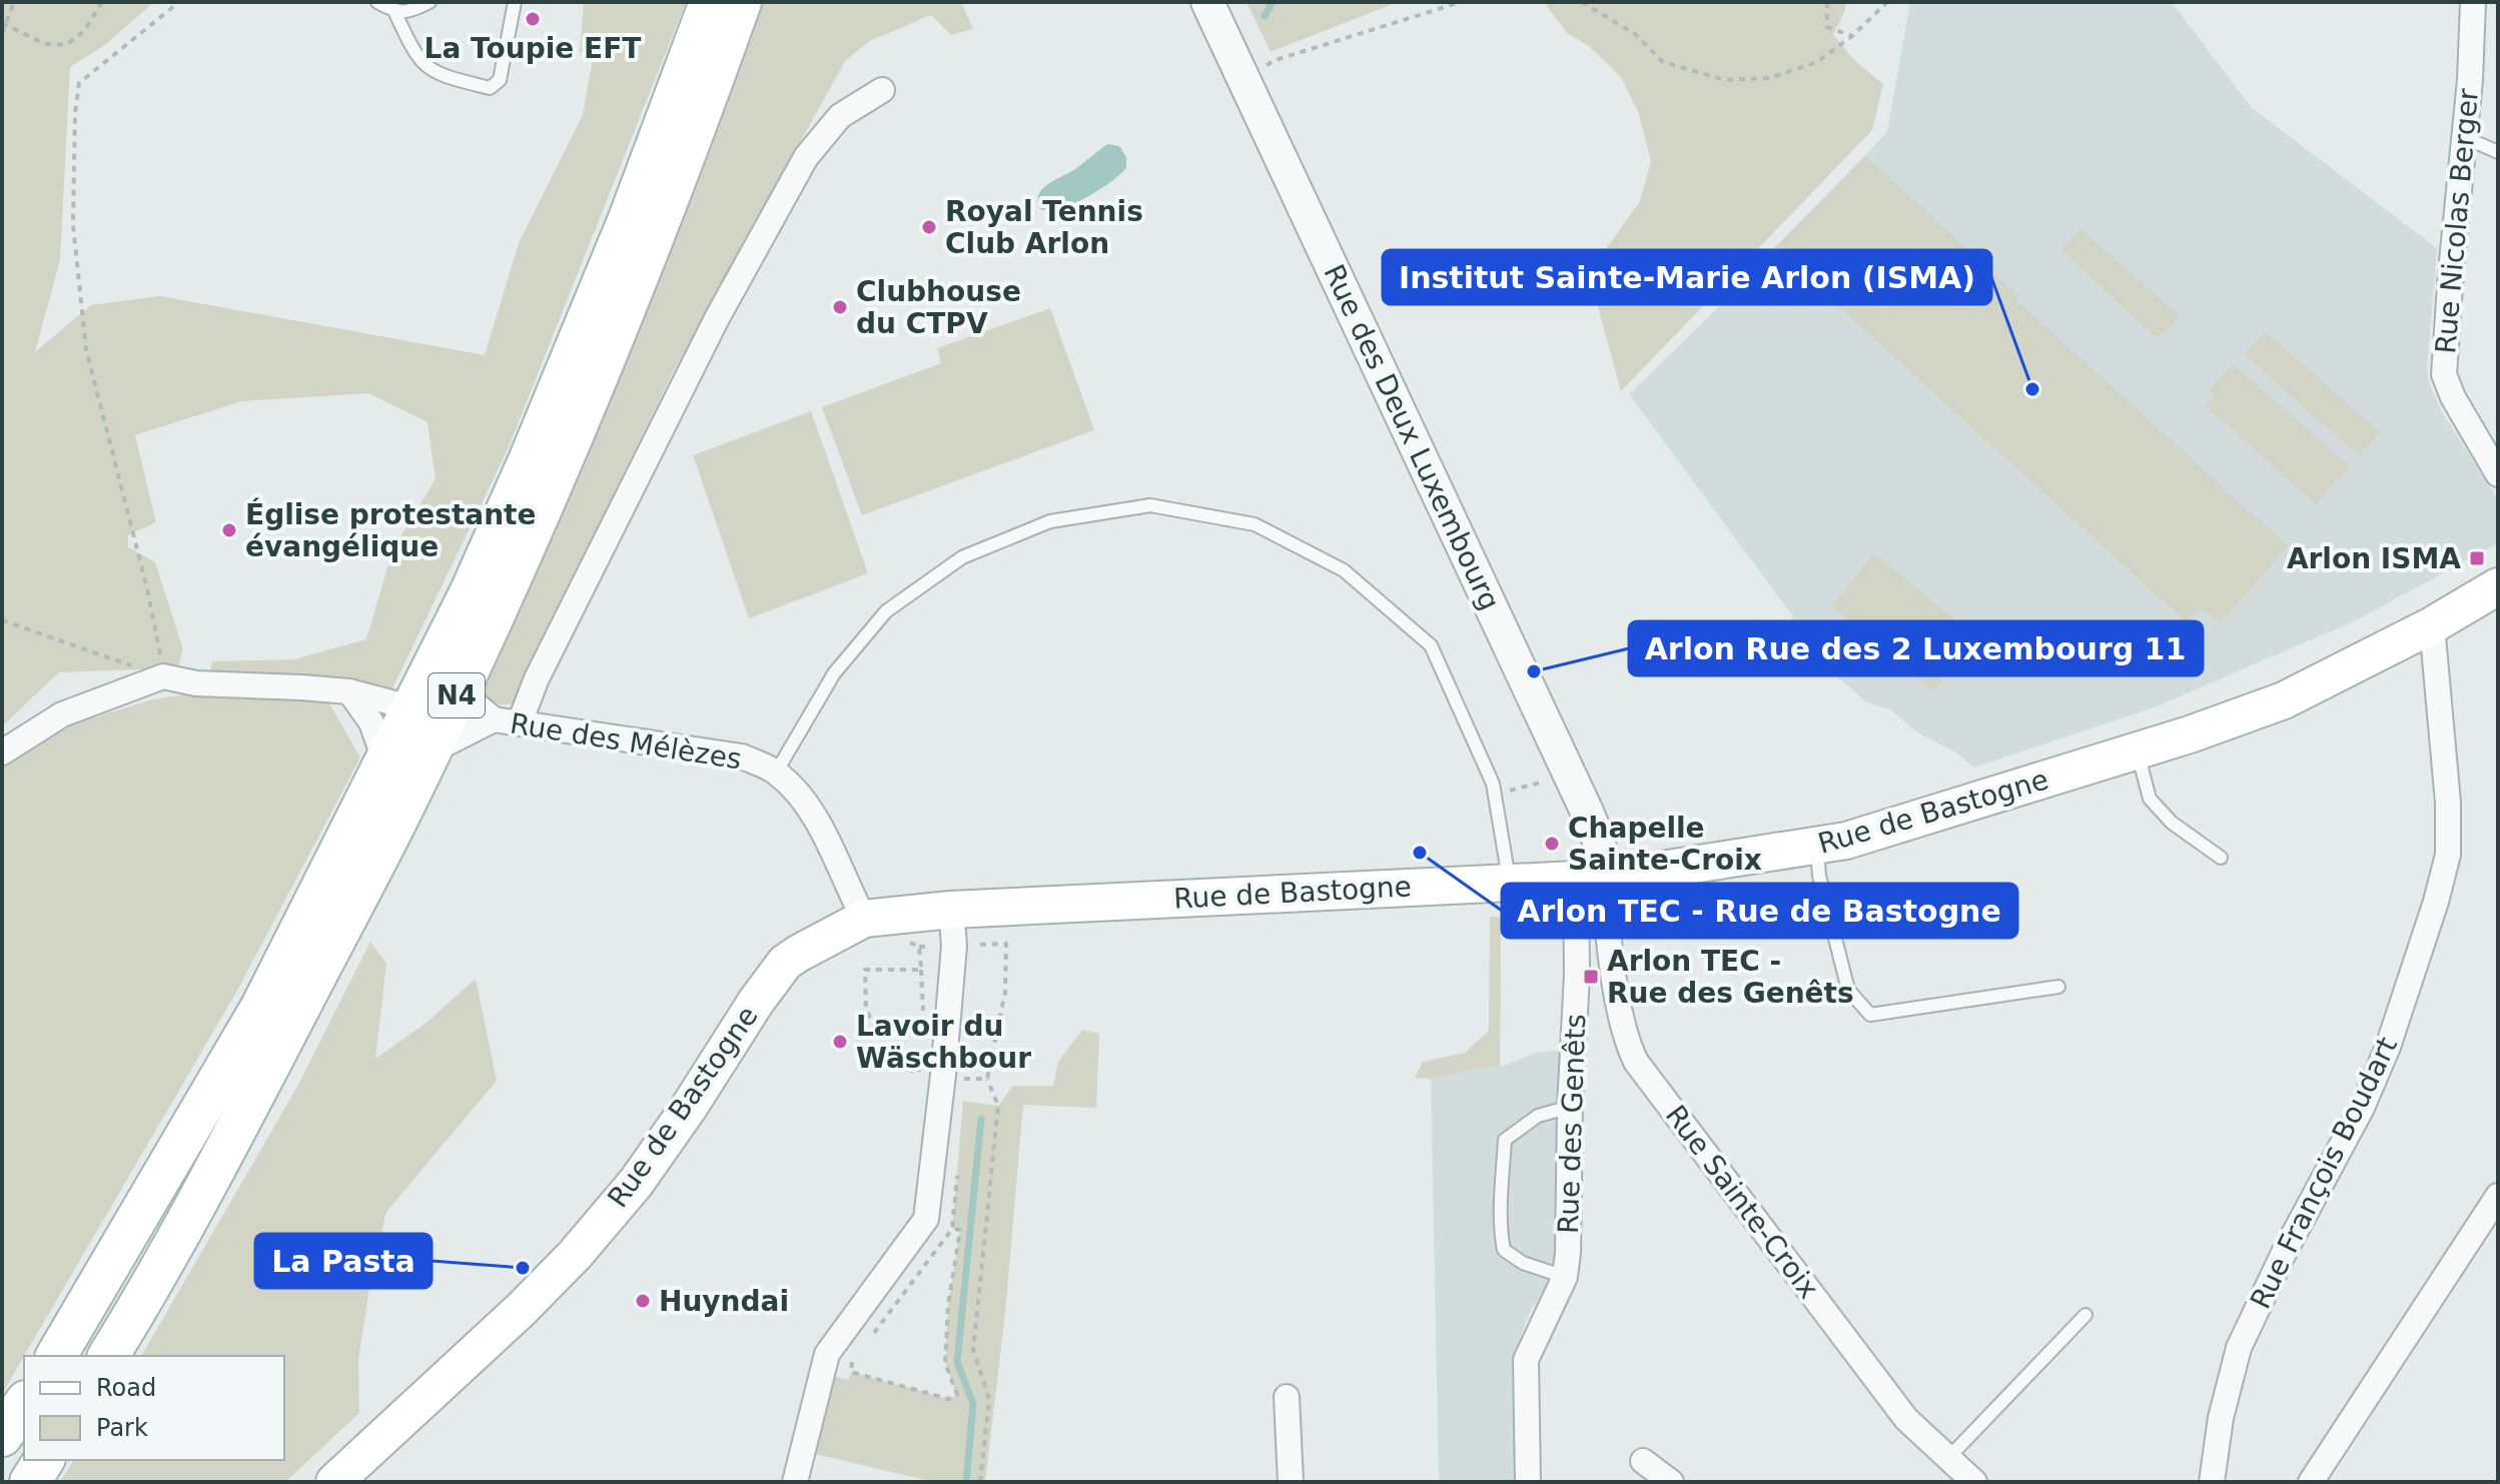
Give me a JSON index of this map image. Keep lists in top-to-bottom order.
{
  "streets": {
    "main road": ["N4", "Rue de Bastogne"],
    "street": [
      "Rue Nicolas Berger",
      "Rue des Deux Luxembourg",
      "Rue des Mélèzes",
      "Rue des Genêts",
      "Rue François Boudart",
      "Rue Sainte-Croix"
    ]
  },
  "crossings": [
    ["Rue des Deux Luxembourg", "Rue de Bastogne"],
    ["Rue des Deux Luxembourg", "Rue des Genêts"],
    ["Rue des Deux Luxembourg", "Rue Sainte-Croix"],
    ["N4", "Rue des Mélèzes"],
    ["Rue des Mélèzes", "Rue de Bastogne"],
    ["Rue de Bastogne", "Rue des Genêts"],
    ["Rue de Bastogne", "Rue François Boudart"],
    ["Rue de Bastogne", "Rue Sainte-Croix"],
    ["Rue des Genêts", "Rue Sainte-Croix"]
  ],
  "places": {
    "other": [
      "La Toupie EFT",
      "Royal Tennis Club Arlon",
      "Clubhouse du CTPV",
      "Institut Sainte-Marie Arlon (ISMA)",
      "Église protestante évangélique",
      "Arlon Rue des 2 Luxembourg 11",
      "Chapelle Sainte-Croix",
      "Arlon TEC - Rue de Bastogne",
      "Lavoir du Wäschbour",
      "La Pasta",
      "Huyndai"
    ],
    "transit": ["Arlon ISMA", "Arlon TEC - Rue des Genêts"]
  },
  "legend": ["Road", "Park"]
}
